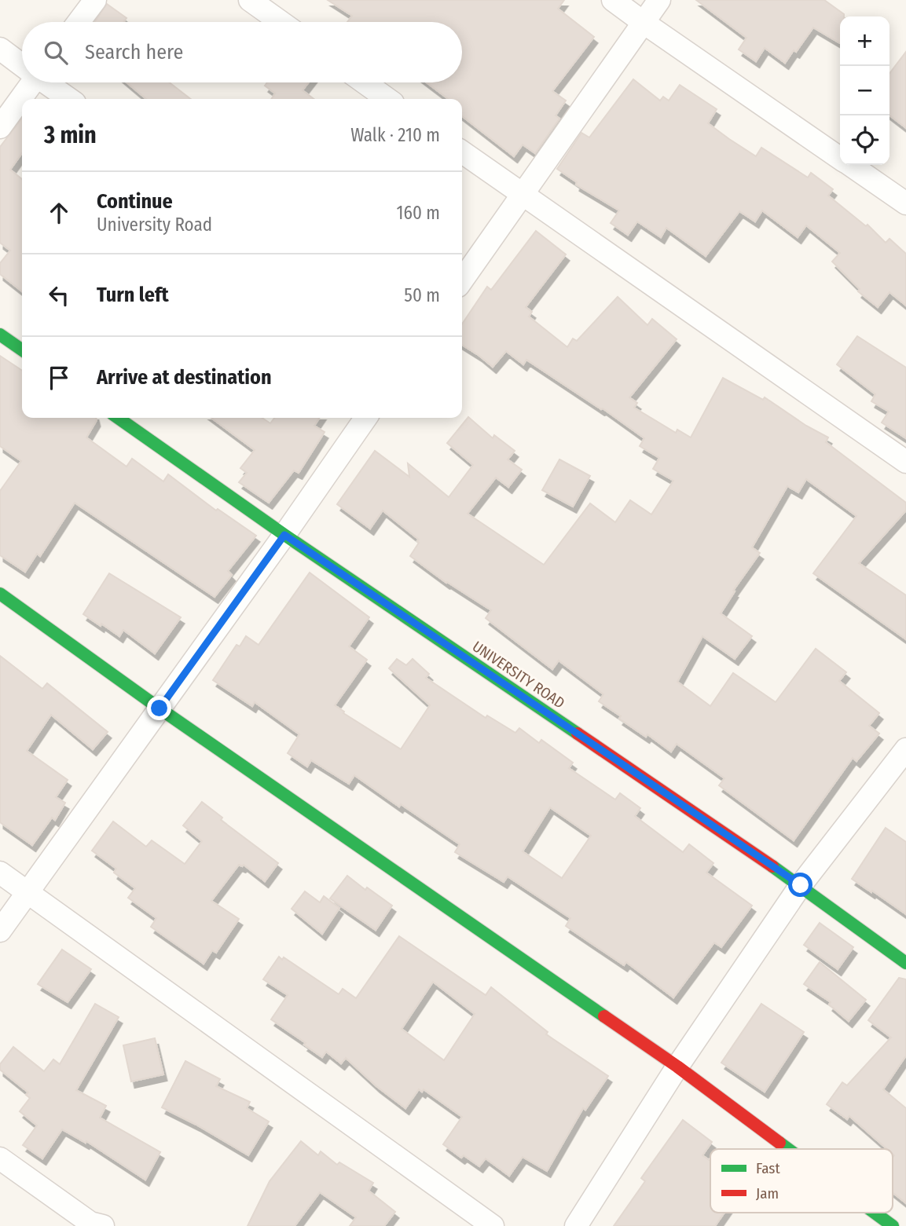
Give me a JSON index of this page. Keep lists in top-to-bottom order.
{
  "streets": {
    "street": ["UNIVERSITY ROAD"]
  },
  "legend": ["Fast", "Jam"],
  "page": {
    "map_buttons": ["+", "−"],
    "search": "Search here",
    "heading": ["3 min", "Walk · 210 m"],
    "list": [
      ["Continue", "University Road", "160 m"],
      ["Turn left", "50 m"],
      "Arrive at destination"
    ]
  }
}
